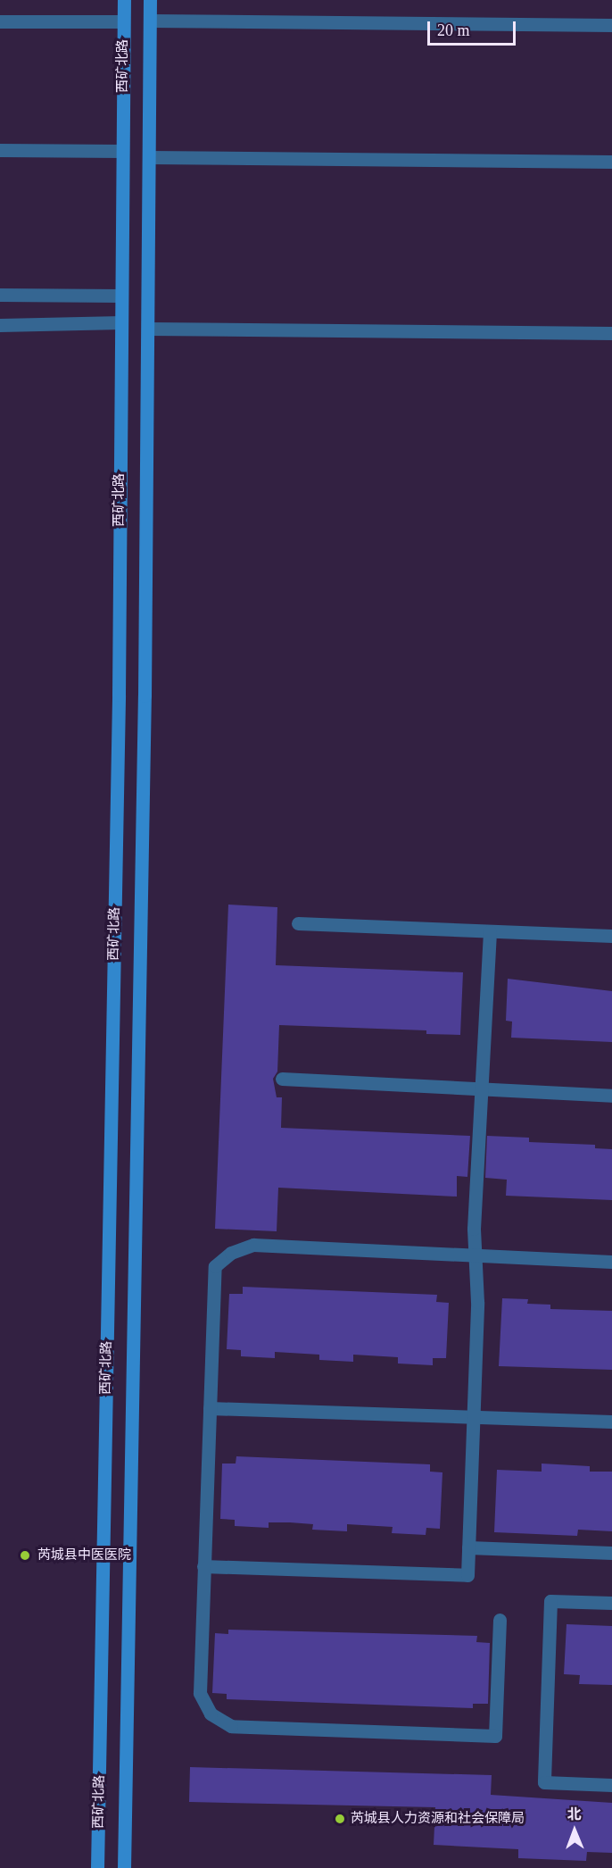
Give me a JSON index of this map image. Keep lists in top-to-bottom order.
{
  "streets": {
    "main road": ["西矿北路"]
  },
  "places": ["芮城县中医医院", "芮城县人力资源和社会保障局"],
  "scale_bar": "20 m",
  "north": "top"
}
